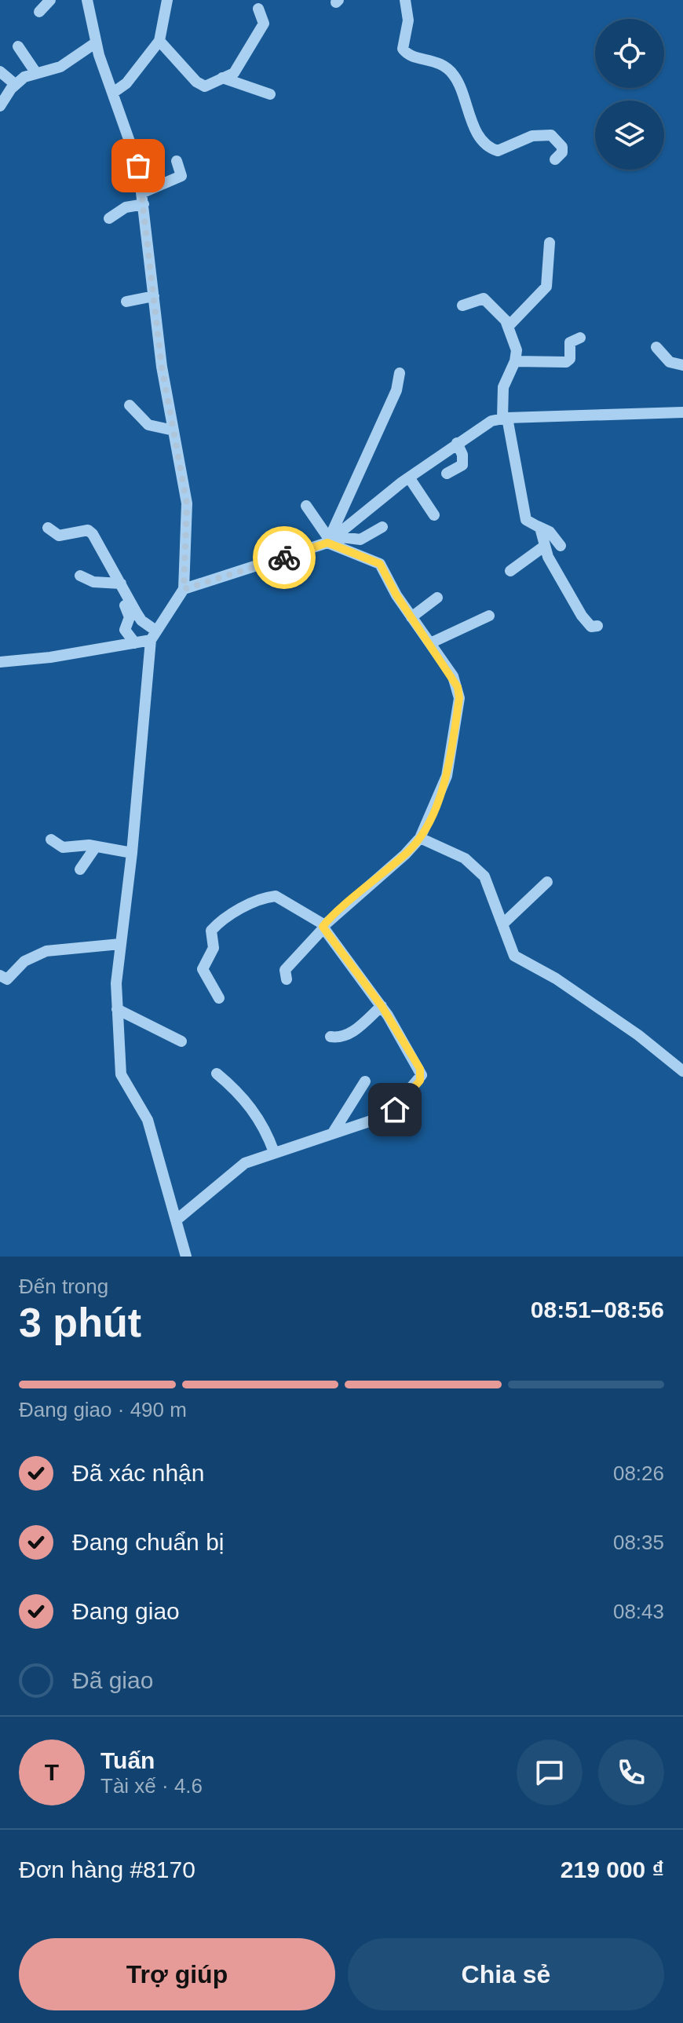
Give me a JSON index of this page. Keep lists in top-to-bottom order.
{
  "page": {
    "heading": ["3 phút", "Đến trong", "08:51–08:56"],
    "panel": [
      "Tuấn",
      "Tài xế · 4.6",
      "Đơn hàng #8170",
      "219 000 ₫"
    ],
    "bar": "Đang giao · 490 m",
    "list": [
      ["Đã xác nhận", "08:26"],
      ["Đang chuẩn bị", "08:35"],
      ["Đang giao", "08:43"],
      "Đã giao"
    ],
    "round": "T",
    "buttons": ["Trợ giúp", "Chia sẻ"]
  }
}
